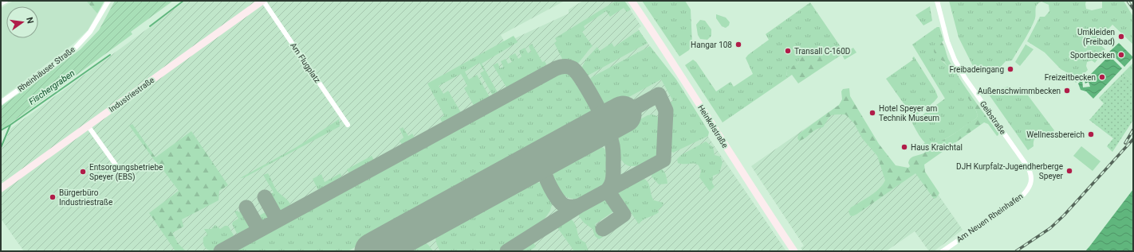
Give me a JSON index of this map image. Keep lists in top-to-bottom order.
{
  "streets": {
    "street": [
      "Am Flugplatz",
      "Rheinhäuser Straße",
      "Industriestraße",
      "Geibstraße",
      "Heinkelstraße",
      "Am Neuen Rheinhafen"
    ]
  },
  "crossings": [
    ["Am Flugplatz", "Industriestraße"],
    ["Geibstraße", "Am Neuen Rheinhafen"]
  ],
  "water": ["Fischergraben"],
  "places": [
    "Umkleiden (Freibad)",
    "Hangar 108",
    "Transall C-160D",
    "Sportbecken",
    "Freibadeingang",
    "Freizeitbecken",
    "Außenschwimmbecken",
    "Hotel Speyer am Technik Museum",
    "Wellnessbereich",
    "Haus Kraichtal",
    "DJH Kurpfalz-Jugendherberge Speyer",
    "Entsorgungsbetriebe Speyer (EBS)",
    "Bürgerbüro Industriestraße"
  ],
  "north": "right"
}
